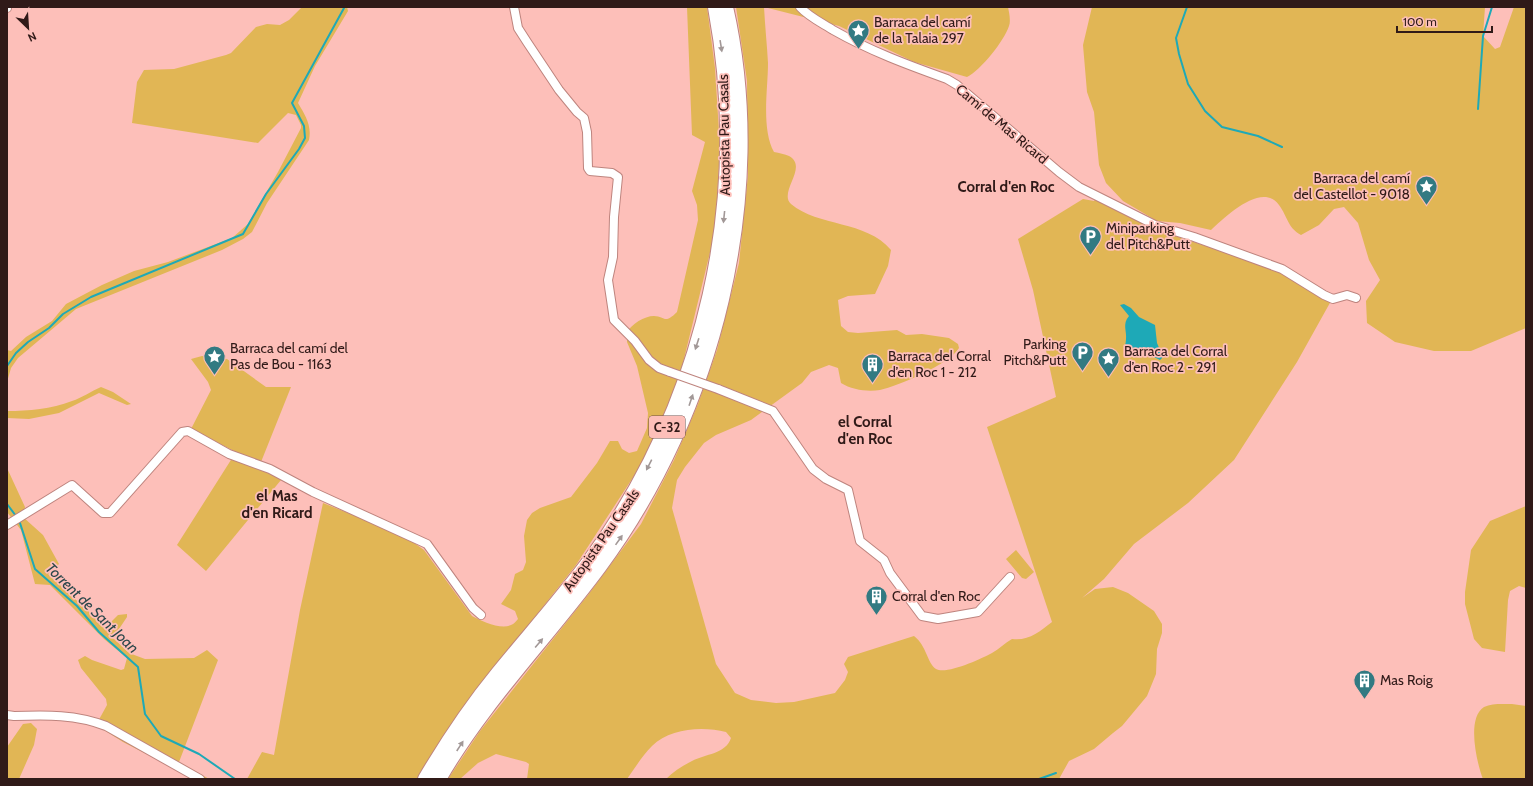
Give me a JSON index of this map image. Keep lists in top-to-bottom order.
{
  "streets": {
    "highway": ["Autopista Pau Casals", "C-32"],
    "street": ["Camí de Mas Ricard"]
  },
  "districts": ["Corral d'en Roc", "el Corral d'en Roc", "el Mas d'en Ricard"],
  "water": ["Torrent de Sant Joan"],
  "places": {
    "place": [
      "Barraca del camí de la Talaia 297",
      "Barraca del camí del Castellot - 9018",
      "Barraca del camí del Pas de Bou - 1163",
      "Barraca del Corral d’en Roc 2 - 291"
    ],
    "parking": ["Miniparking del Pitch&Putt", "Parking Pitch&Putt"],
    "building": ["Barraca del Corral d’en Roc 1 - 212", "Corral d'en Roc", "Mas Roig"]
  },
  "scale_bar": "100 m",
  "north": "bottom right"
}
